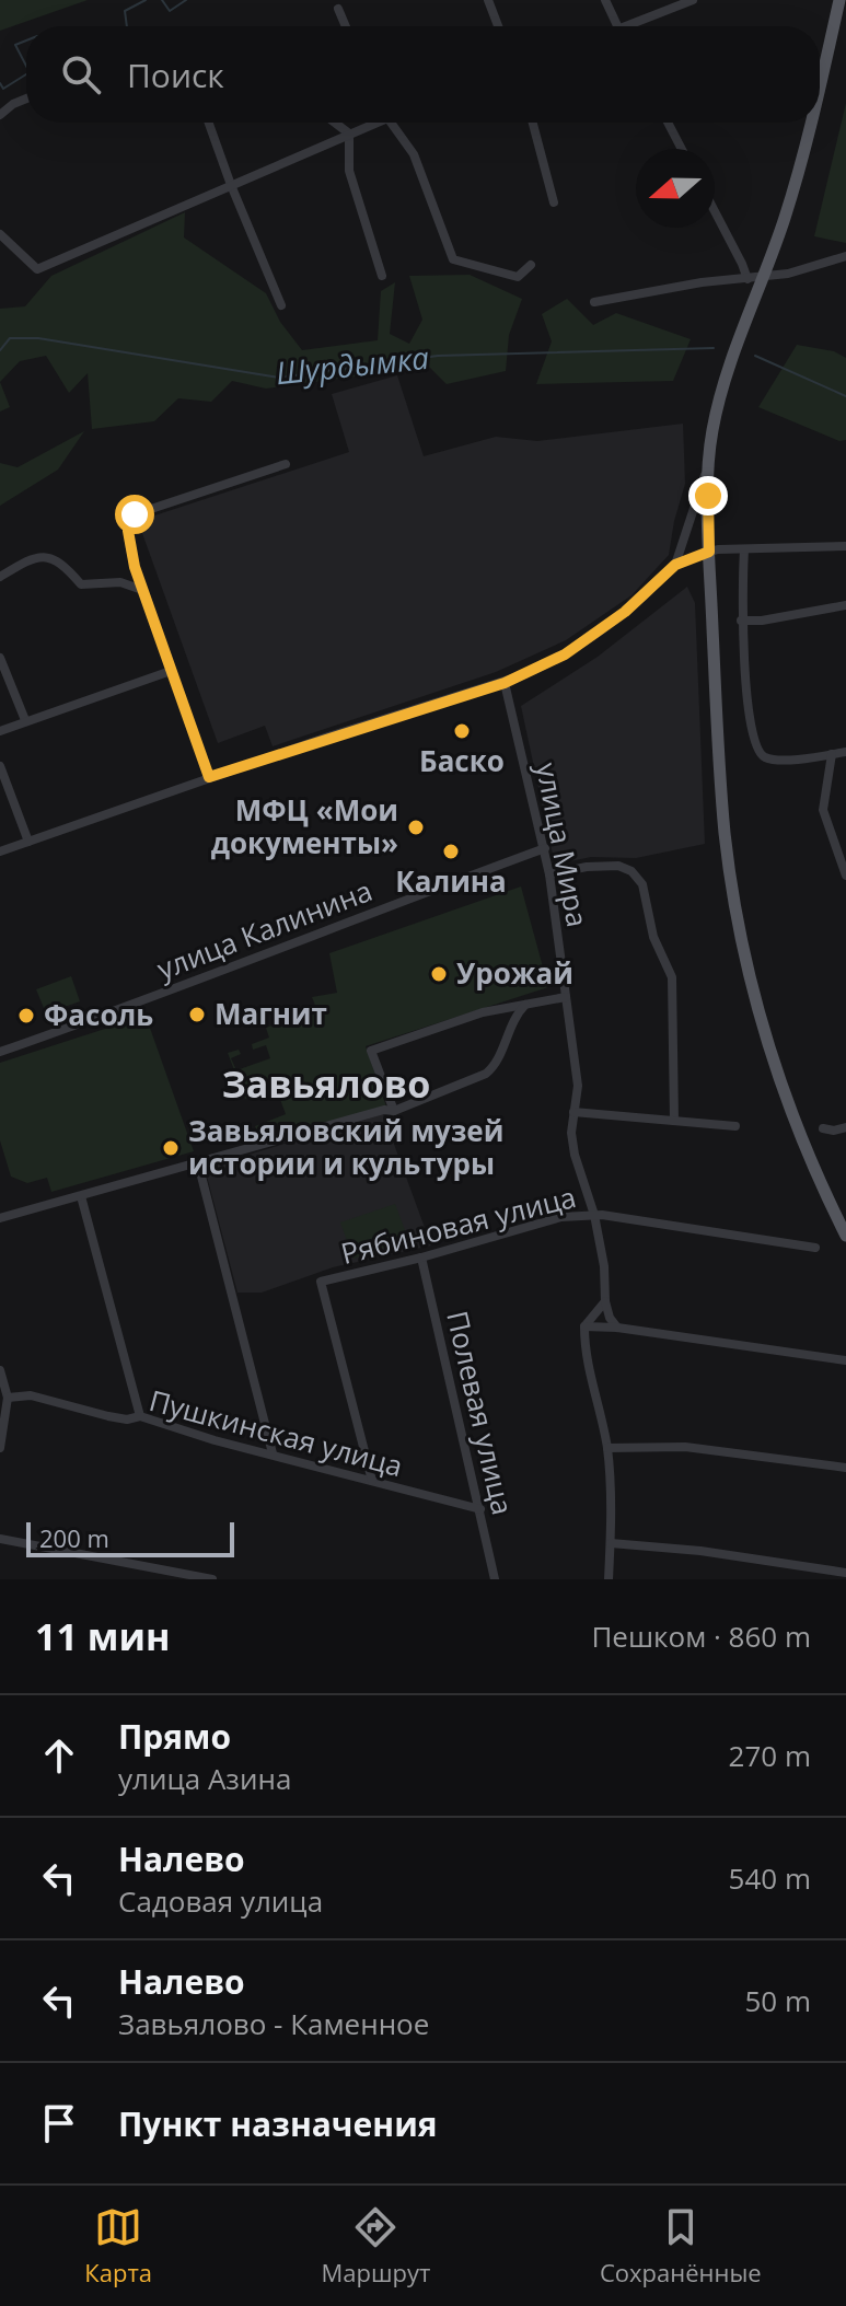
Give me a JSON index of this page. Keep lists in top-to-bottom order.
{
  "streets": {
    "street": [
      "улица Мира",
      "улица Калинина",
      "Рябиновая улица",
      "Полевая улица",
      "Пушкинская улица"
    ]
  },
  "crossings": [
    ["улица Мира", "улица Калинина"],
    ["улица Мира", "Рябиновая улица"],
    ["Рябиновая улица", "Полевая улица"],
    ["Рябиновая улица", "Пушкинская улица"],
    ["Полевая улица", "Пушкинская улица"]
  ],
  "districts": ["Завьялово"],
  "water": ["Шурдымка"],
  "places": [
    "Баско",
    "МФЦ «Мои документы»",
    "Калина",
    "Урожай",
    "Магнит",
    "Фасоль",
    "Завьяловский музей истории и культуры"
  ],
  "scale_bar": "200 m",
  "north": "left",
  "page": {
    "search": "Поиск",
    "scale": "200 m",
    "heading": ["11 мин", "Пешком · 860 m"],
    "list": [
      ["Прямо", "улица Азина", "270 m"],
      ["Налево", "Садовая улица", "540 m"],
      ["Налево", "Завьялово - Каменное", "50 m"],
      "Пункт назначения"
    ],
    "nav": ["Карта", "Маршрут", "Сохранённые"]
  }
}
